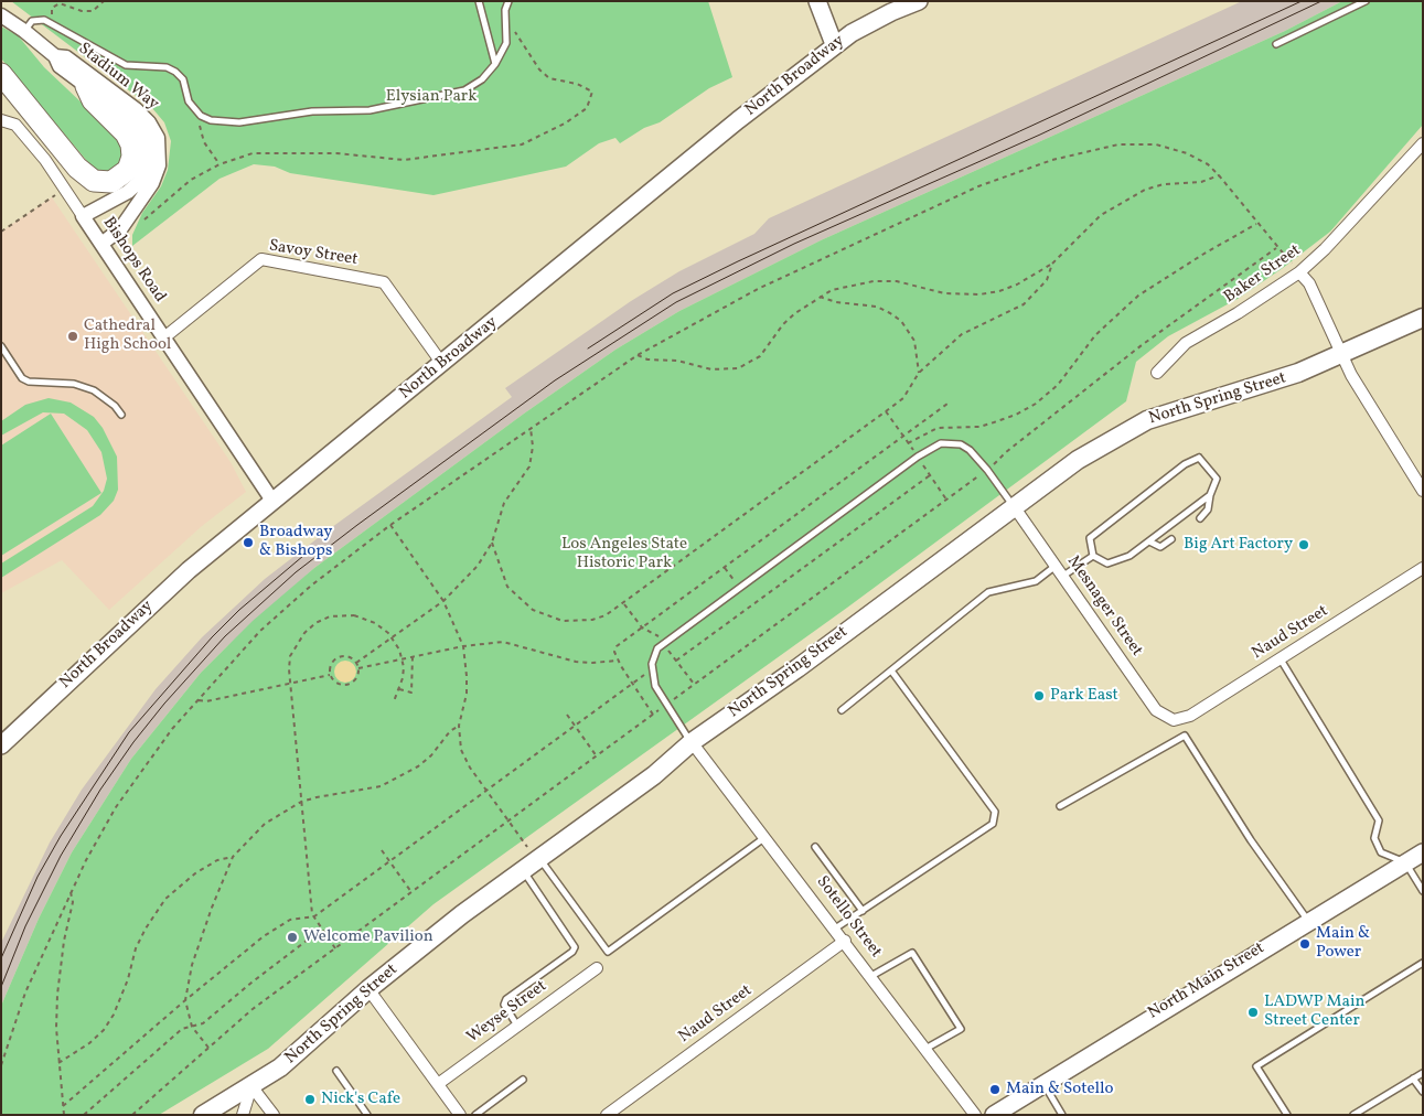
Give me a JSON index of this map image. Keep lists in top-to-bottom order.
{
  "streets": {
    "main road": ["North Broadway", "North Spring Street", "North Main Street"],
    "street": [
      "Stadium Way",
      "Savoy Street",
      "Bishops Road",
      "Baker Street",
      "Mesnager Street",
      "Naud Street",
      "Sotello Street",
      "Weyse Street"
    ]
  },
  "crossings": [
    ["North Broadway", "Savoy Street"],
    ["North Broadway", "Bishops Road"],
    ["Stadium Way", "Bishops Road"],
    ["Savoy Street", "Bishops Road"],
    ["North Spring Street", "Mesnager Street"],
    ["North Spring Street", "Sotello Street"],
    ["Mesnager Street", "Naud Street"],
    ["Naud Street", "Sotello Street"]
  ],
  "parks": ["Elysian Park", "Los Angeles State Historic Park"],
  "places": [
    "Cathedral High School",
    "Broadway & Bishops",
    "Big Art Factory",
    "Park East",
    "Welcome Pavilion",
    "Main & Power",
    "LADWP Main Street Center",
    "Main & Sotello",
    "Nick's Cafe"
  ]
}
